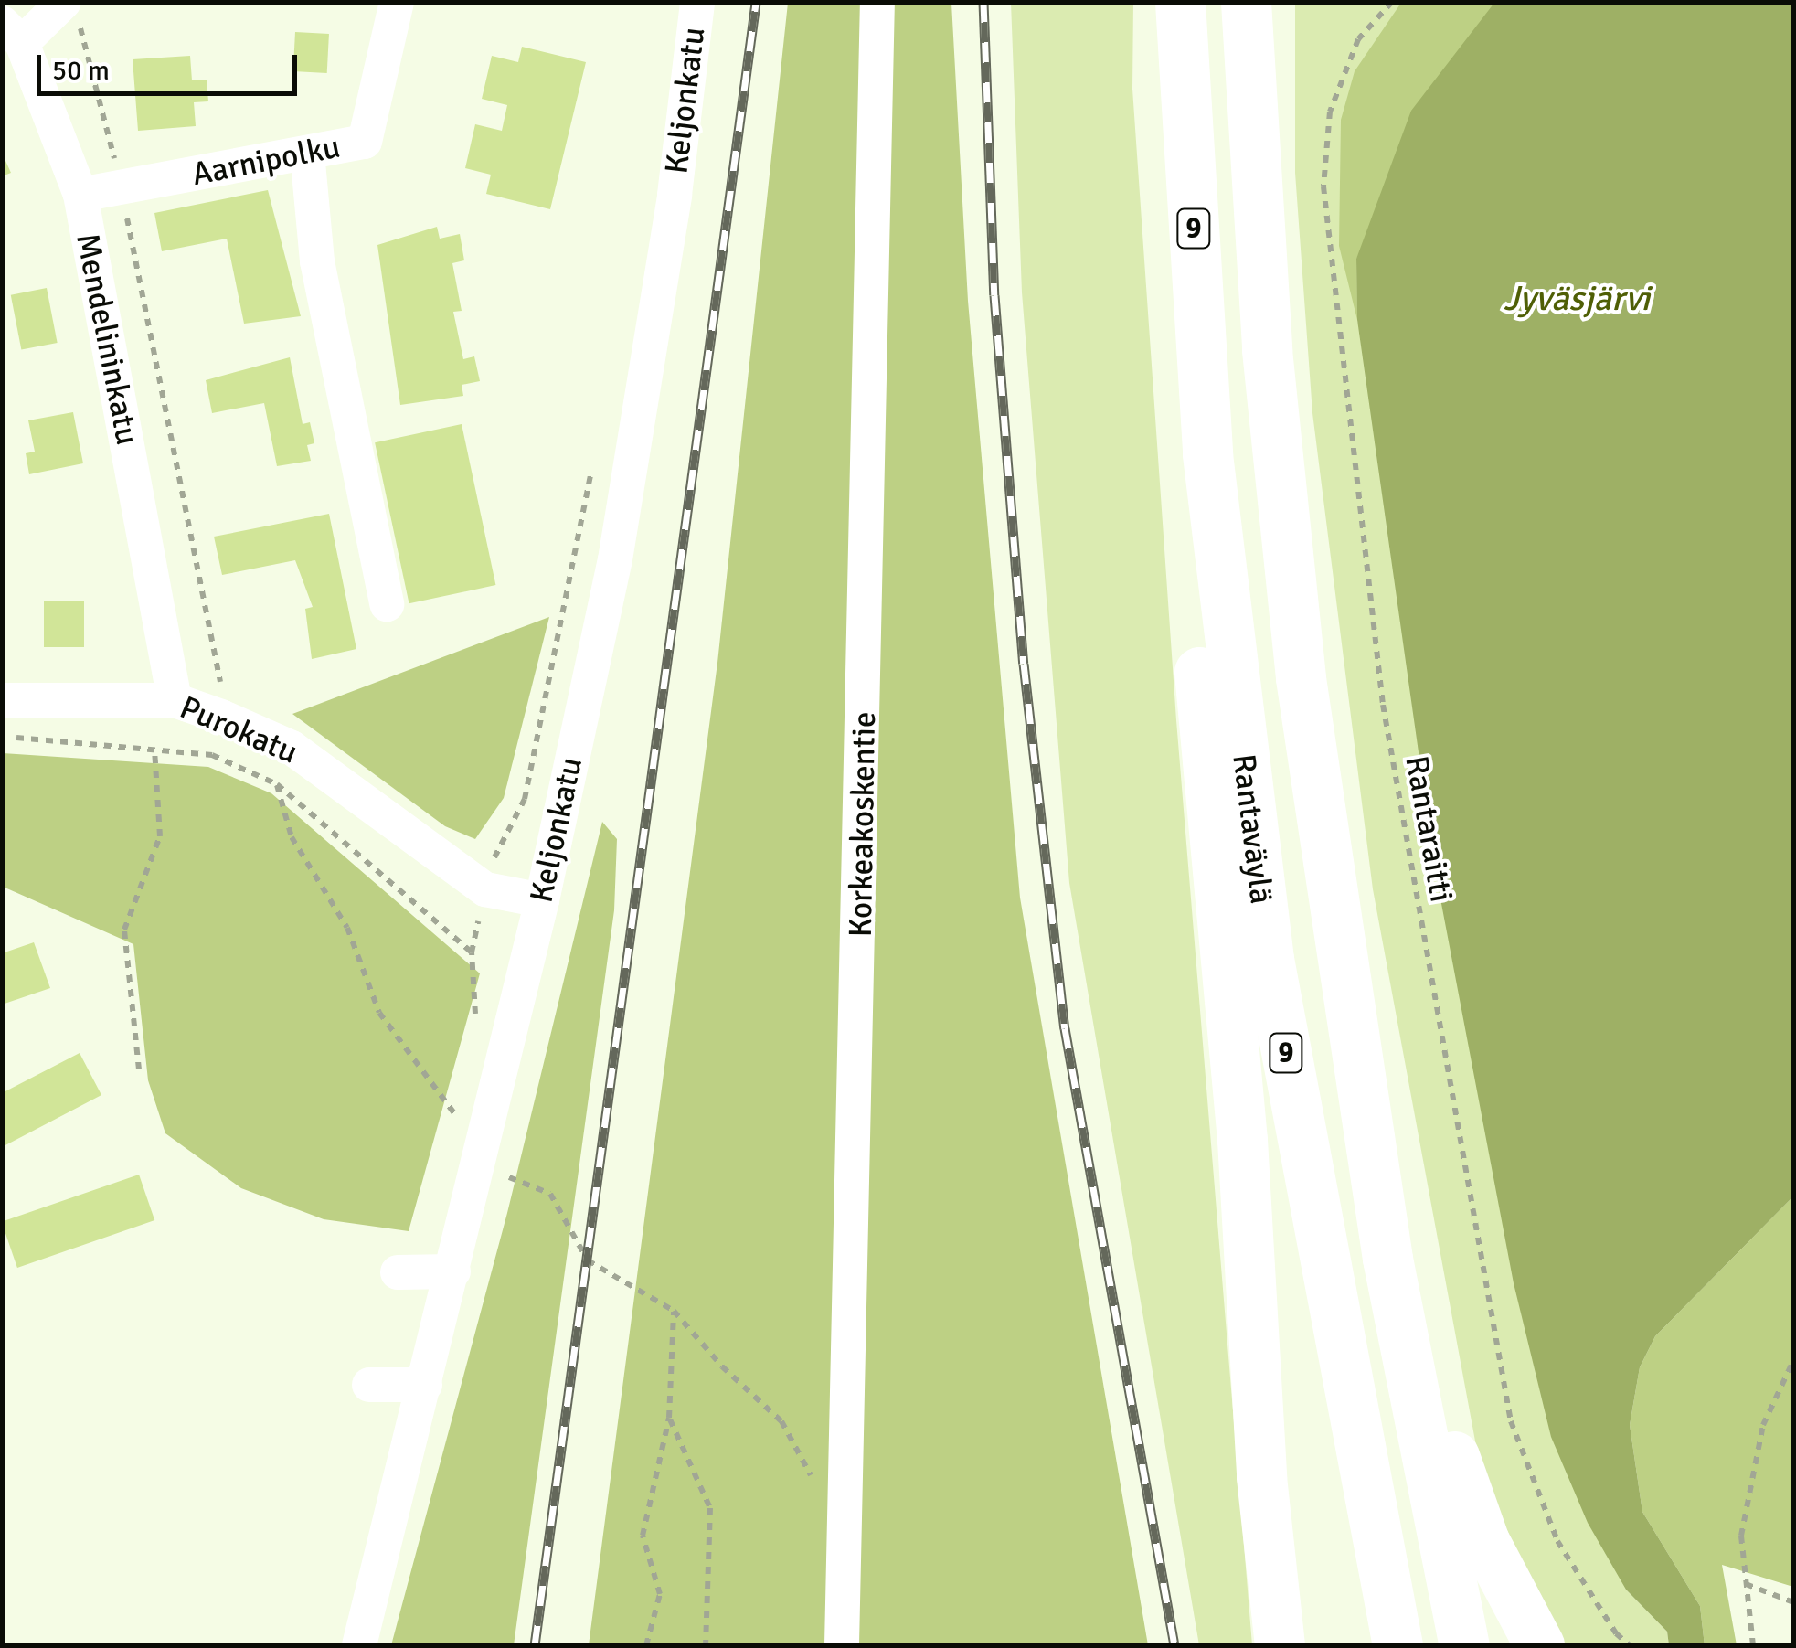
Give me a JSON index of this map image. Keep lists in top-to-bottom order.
{
  "streets": {
    "highway": ["9", "Rantaväylä"],
    "street": [
      "Keljonkatu",
      "Aarnipolku",
      "Mendelininkatu",
      "Purokatu",
      "Korkeakoskentie"
    ],
    "path": ["Rantaraitti"]
  },
  "crossings": [
    ["Keljonkatu", "Purokatu"],
    ["Aarnipolku", "Mendelininkatu"],
    ["Mendelininkatu", "Purokatu"]
  ],
  "water": ["Jyväsjärvi"],
  "scale_bar": "50 m"
}
